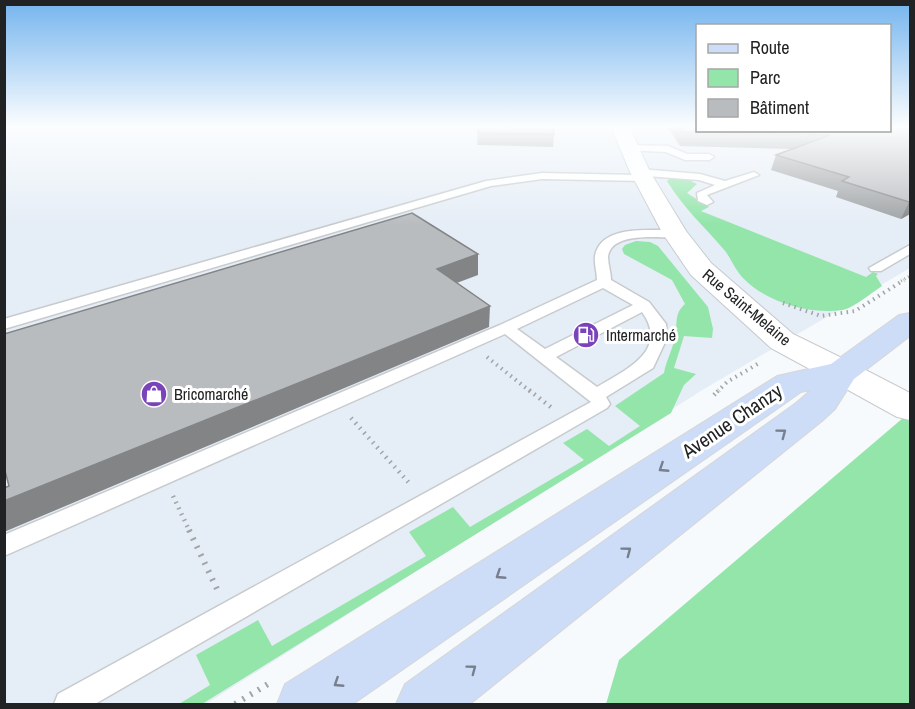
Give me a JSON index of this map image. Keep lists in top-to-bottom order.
{
  "streets": {
    "main road": ["Rue Saint-Melaine", "Avenue Chanzy"]
  },
  "crossings": [
    ["Rue Saint-Melaine", "Avenue Chanzy"]
  ],
  "places": {
    "fuel station": ["Intermarché"],
    "shop": ["Bricomarché"]
  },
  "legend": ["Route", "Parc", "Bâtiment"]
}
